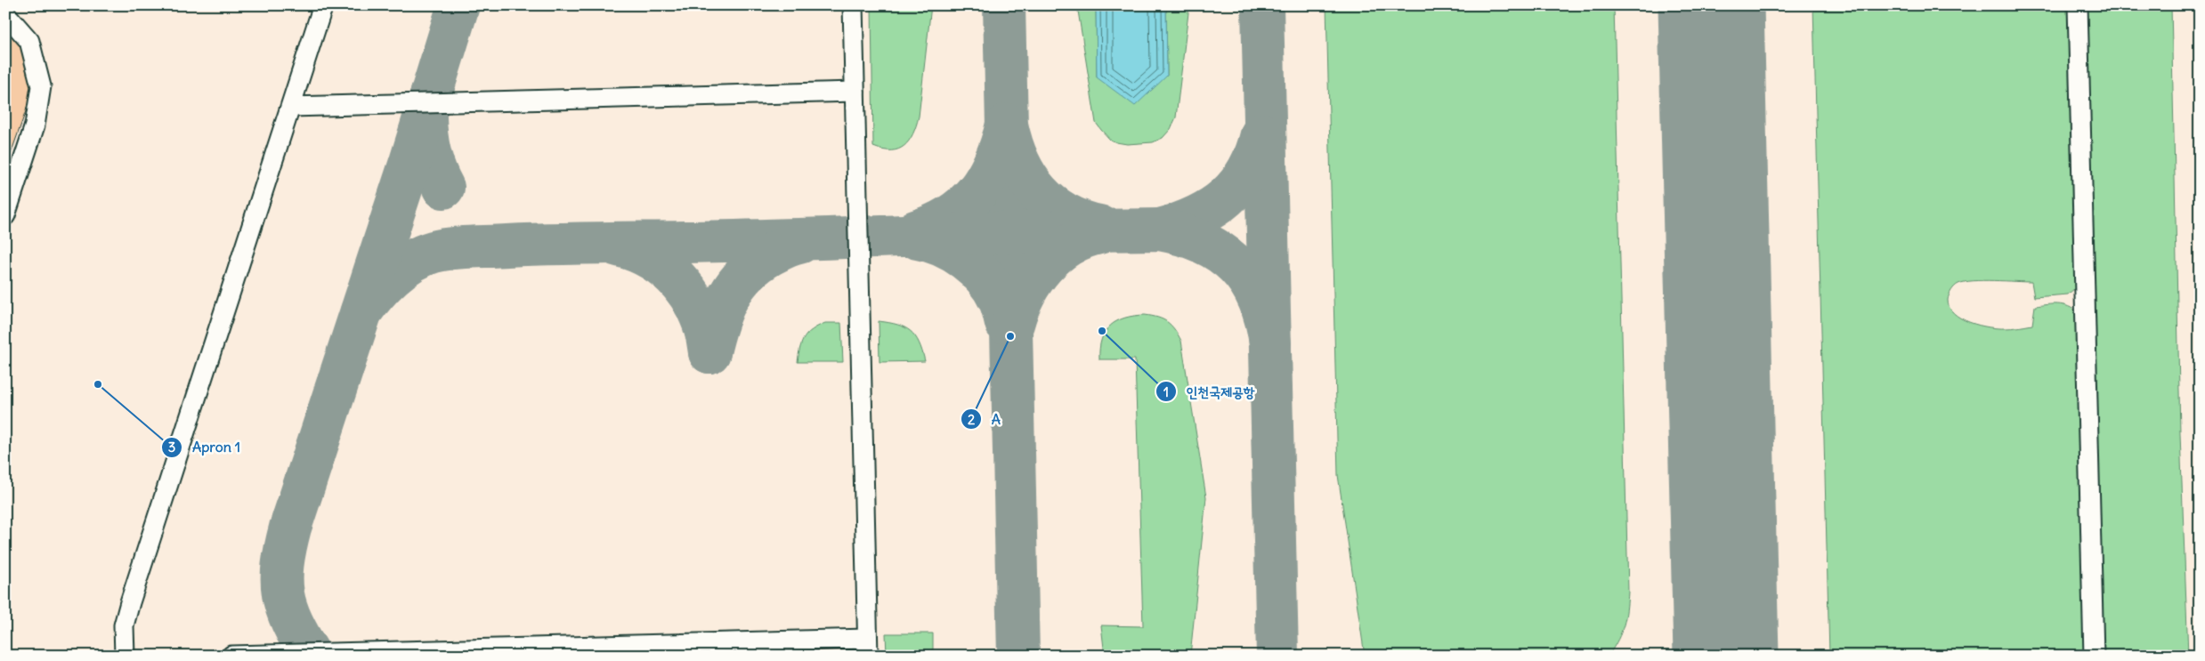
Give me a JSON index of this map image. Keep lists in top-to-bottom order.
{
  "places": ["인천국제공항", "A", "Apron 1"]
}
